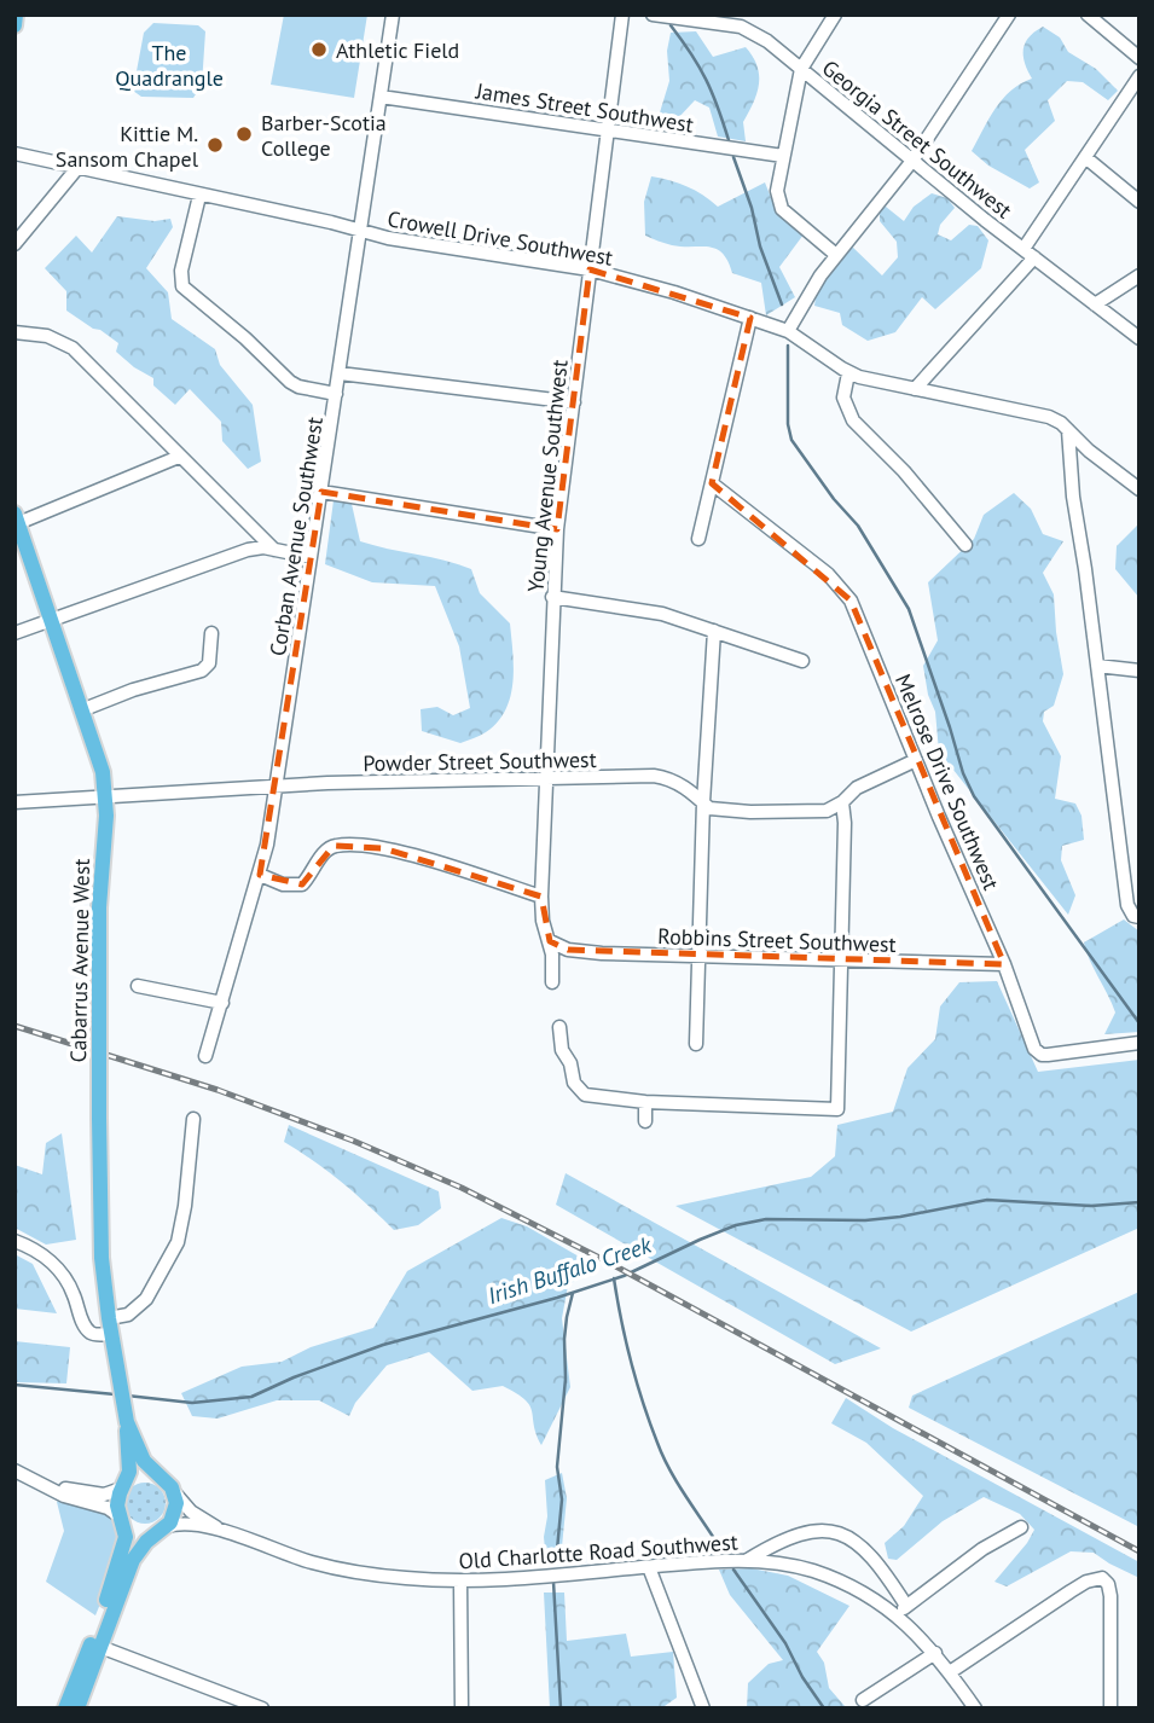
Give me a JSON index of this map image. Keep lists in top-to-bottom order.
{
  "streets": {
    "main road": ["Cabarrus Avenue West"],
    "street": [
      "James Street Southwest",
      "Georgia Street Southwest",
      "Crowell Drive Southwest",
      "Young Avenue Southwest",
      "Corban Avenue Southwest",
      "Powder Street Southwest",
      "Melrose Drive Southwest",
      "Robbins Street Southwest",
      "Old Charlotte Road Southwest"
    ]
  },
  "crossings": [
    ["James Street Southwest", "Young Avenue Southwest"],
    ["James Street Southwest", "Corban Avenue Southwest"],
    ["Crowell Drive Southwest", "Young Avenue Southwest"],
    ["Crowell Drive Southwest", "Corban Avenue Southwest"],
    ["Young Avenue Southwest", "Powder Street Southwest"],
    ["Young Avenue Southwest", "Robbins Street Southwest"],
    ["Corban Avenue Southwest", "Powder Street Southwest"],
    ["Powder Street Southwest", "Cabarrus Avenue West"],
    ["Melrose Drive Southwest", "Robbins Street Southwest"],
    ["Cabarrus Avenue West", "Old Charlotte Road Southwest"]
  ],
  "water": ["Irish Buffalo Creek"],
  "parks": ["The Quadrangle"],
  "places": ["Athletic Field", "Barber-Scotia College", "Kittie M. Sansom Chapel"]
}
